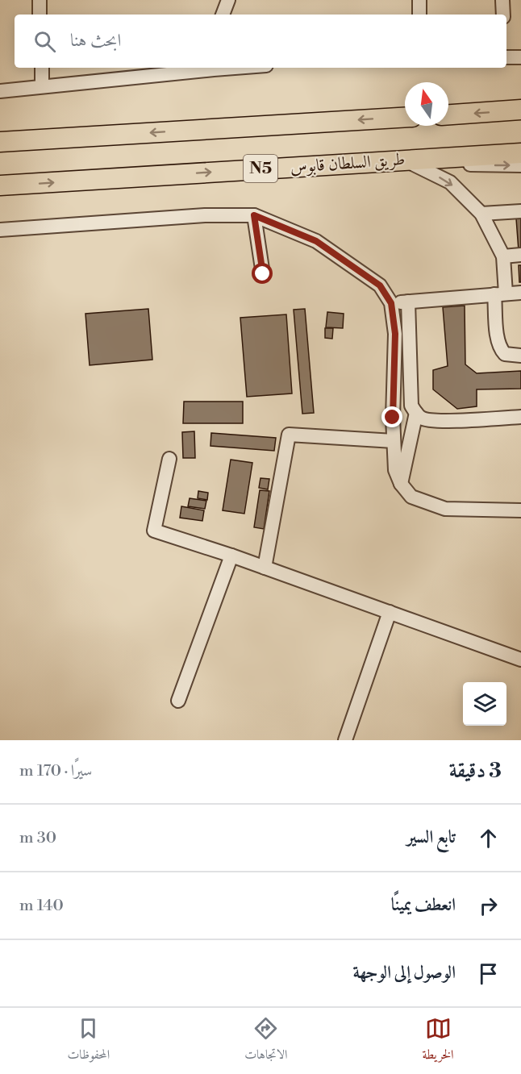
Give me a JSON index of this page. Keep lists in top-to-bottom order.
{
  "streets": {
    "highway": ["طريق السلطان قابوس", "N5"]
  },
  "north": "top",
  "page": {
    "search": "ابحث هنا",
    "heading": ["3 دقيقة", "سيرًا · 170 m"],
    "list": [
      ["تابع السير", "30 m"],
      ["انعطف يمينًا", "140 m"],
      "الوصول إلى الوجهة"
    ],
    "nav": ["الخريطة", "الاتجاهات", "المحفوظات"]
  }
}
